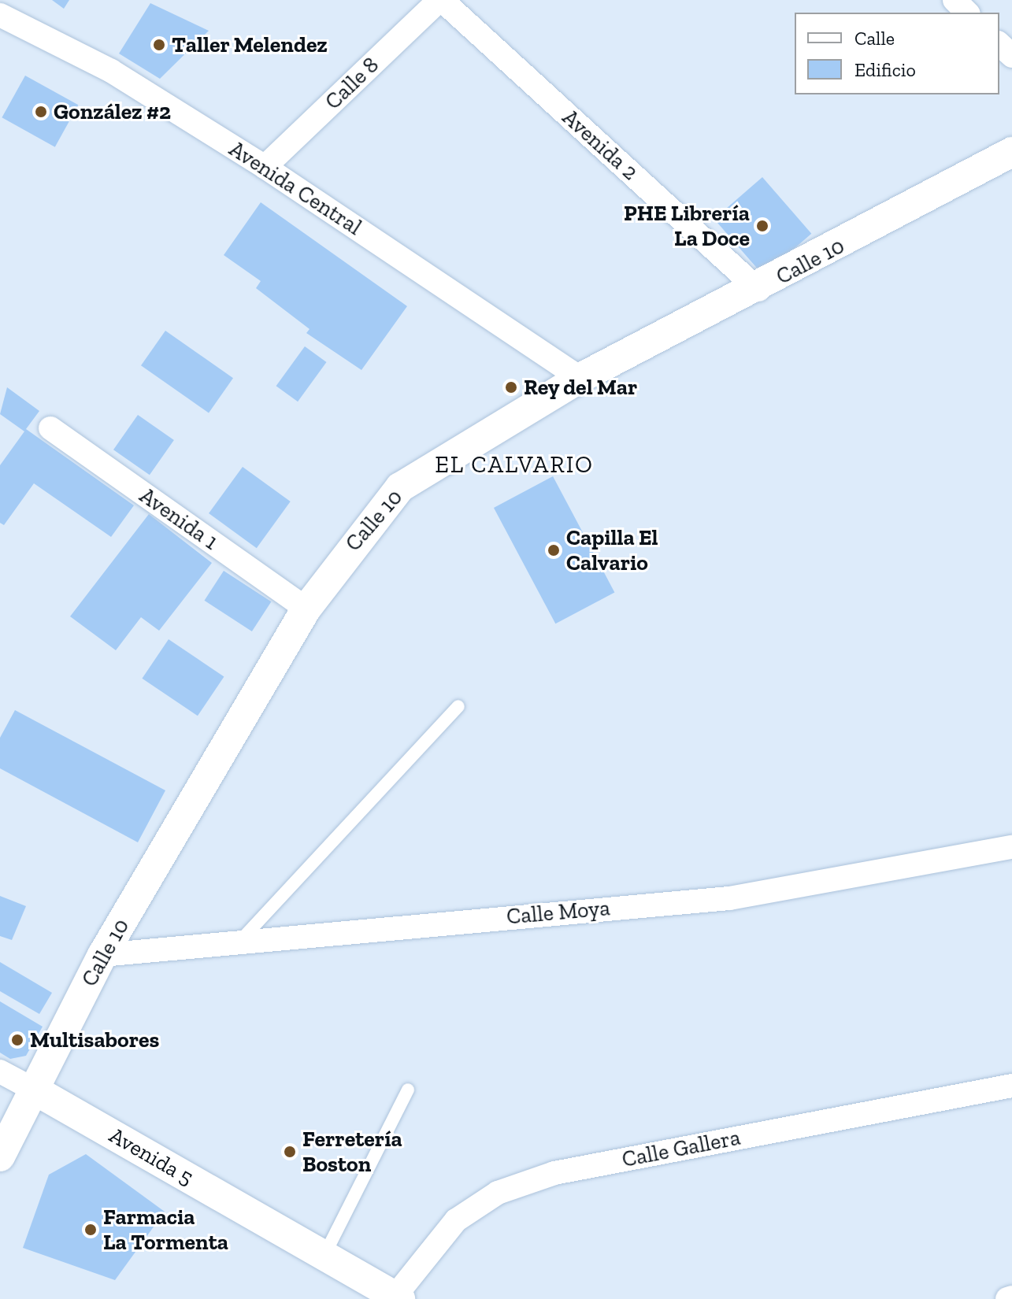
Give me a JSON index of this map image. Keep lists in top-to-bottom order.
{
  "streets": {
    "street": [
      "Calle 8",
      "Avenida 2",
      "Avenida Central",
      "Calle 10",
      "Avenida 1",
      "Calle Moya",
      "Calle Gallera",
      "Avenida 5"
    ]
  },
  "crossings": [
    ["Calle 8", "Avenida 2"],
    ["Calle 8", "Avenida Central"],
    ["Avenida 2", "Calle 10"],
    ["Avenida Central", "Calle 10"],
    ["Calle 10", "Avenida 1"],
    ["Calle 10", "Calle Moya"],
    ["Calle 10", "Avenida 5"],
    ["Calle Gallera", "Avenida 5"]
  ],
  "districts": ["EL CALVARIO"],
  "places": [
    "Taller Melendez",
    "González #2",
    "PHE Librería La Doce",
    "Rey del Mar",
    "Capilla El Calvario",
    "Multisabores",
    "Ferretería Boston",
    "Farmacia La Tormenta"
  ],
  "legend": ["Calle", "Edificio"]
}
